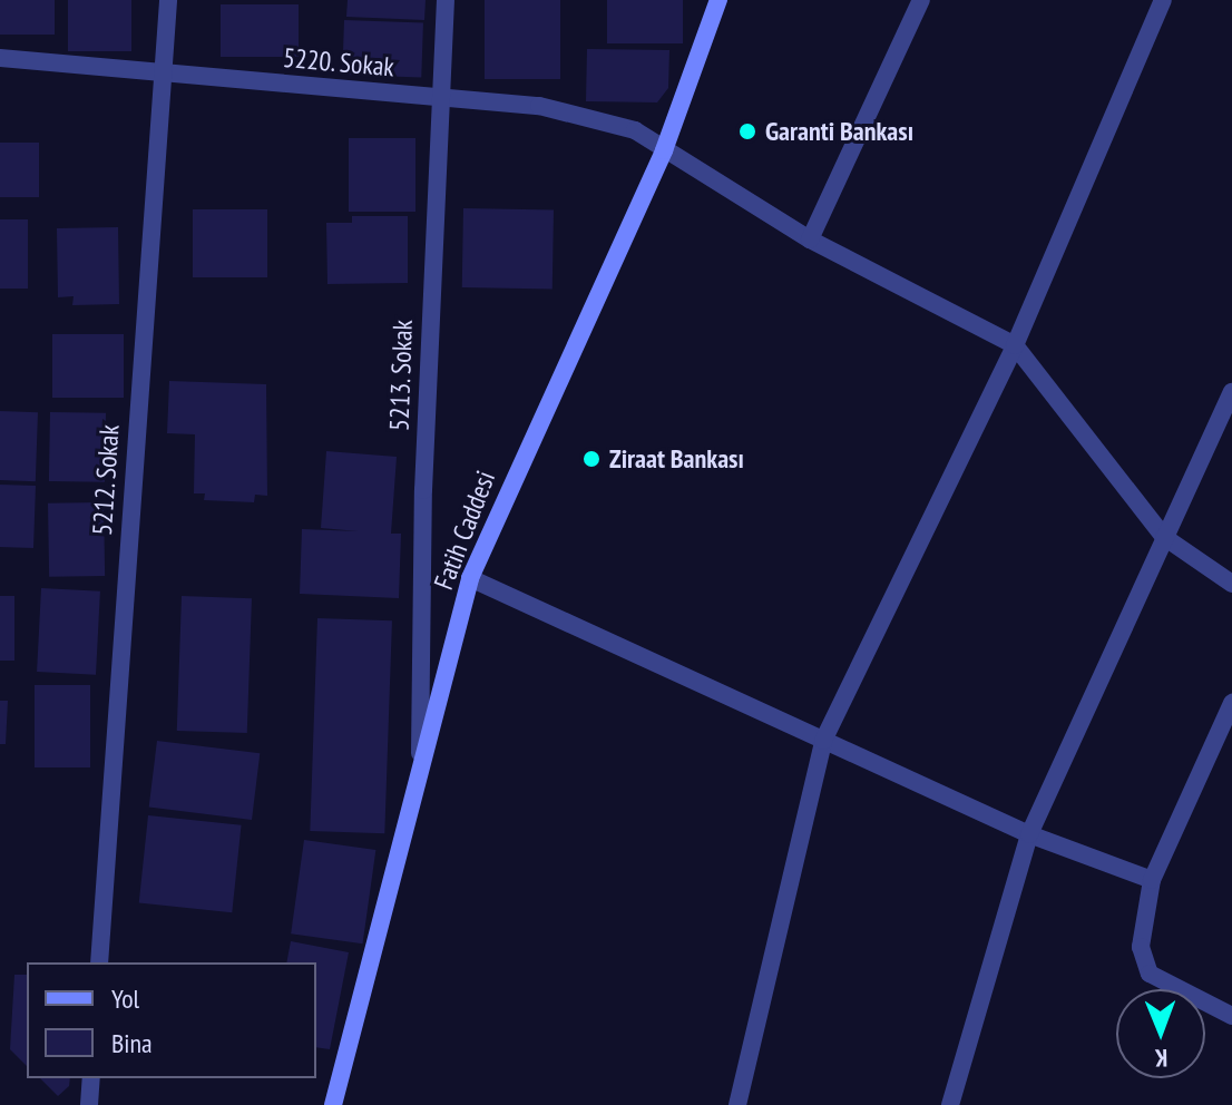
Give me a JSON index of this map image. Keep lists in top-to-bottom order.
{
  "streets": {
    "main road": ["Fatih Caddesi"],
    "street": ["5220. Sokak", "5213. Sokak", "5212. Sokak"]
  },
  "crossings": [
    ["5220. Sokak", "5213. Sokak"],
    ["5220. Sokak", "5212. Sokak"],
    ["5220. Sokak", "Fatih Caddesi"],
    ["5213. Sokak", "Fatih Caddesi"]
  ],
  "places": ["Garanti Bankası", "Ziraat Bankası"],
  "legend": ["Yol", "Bina"],
  "north": "bottom"
}
